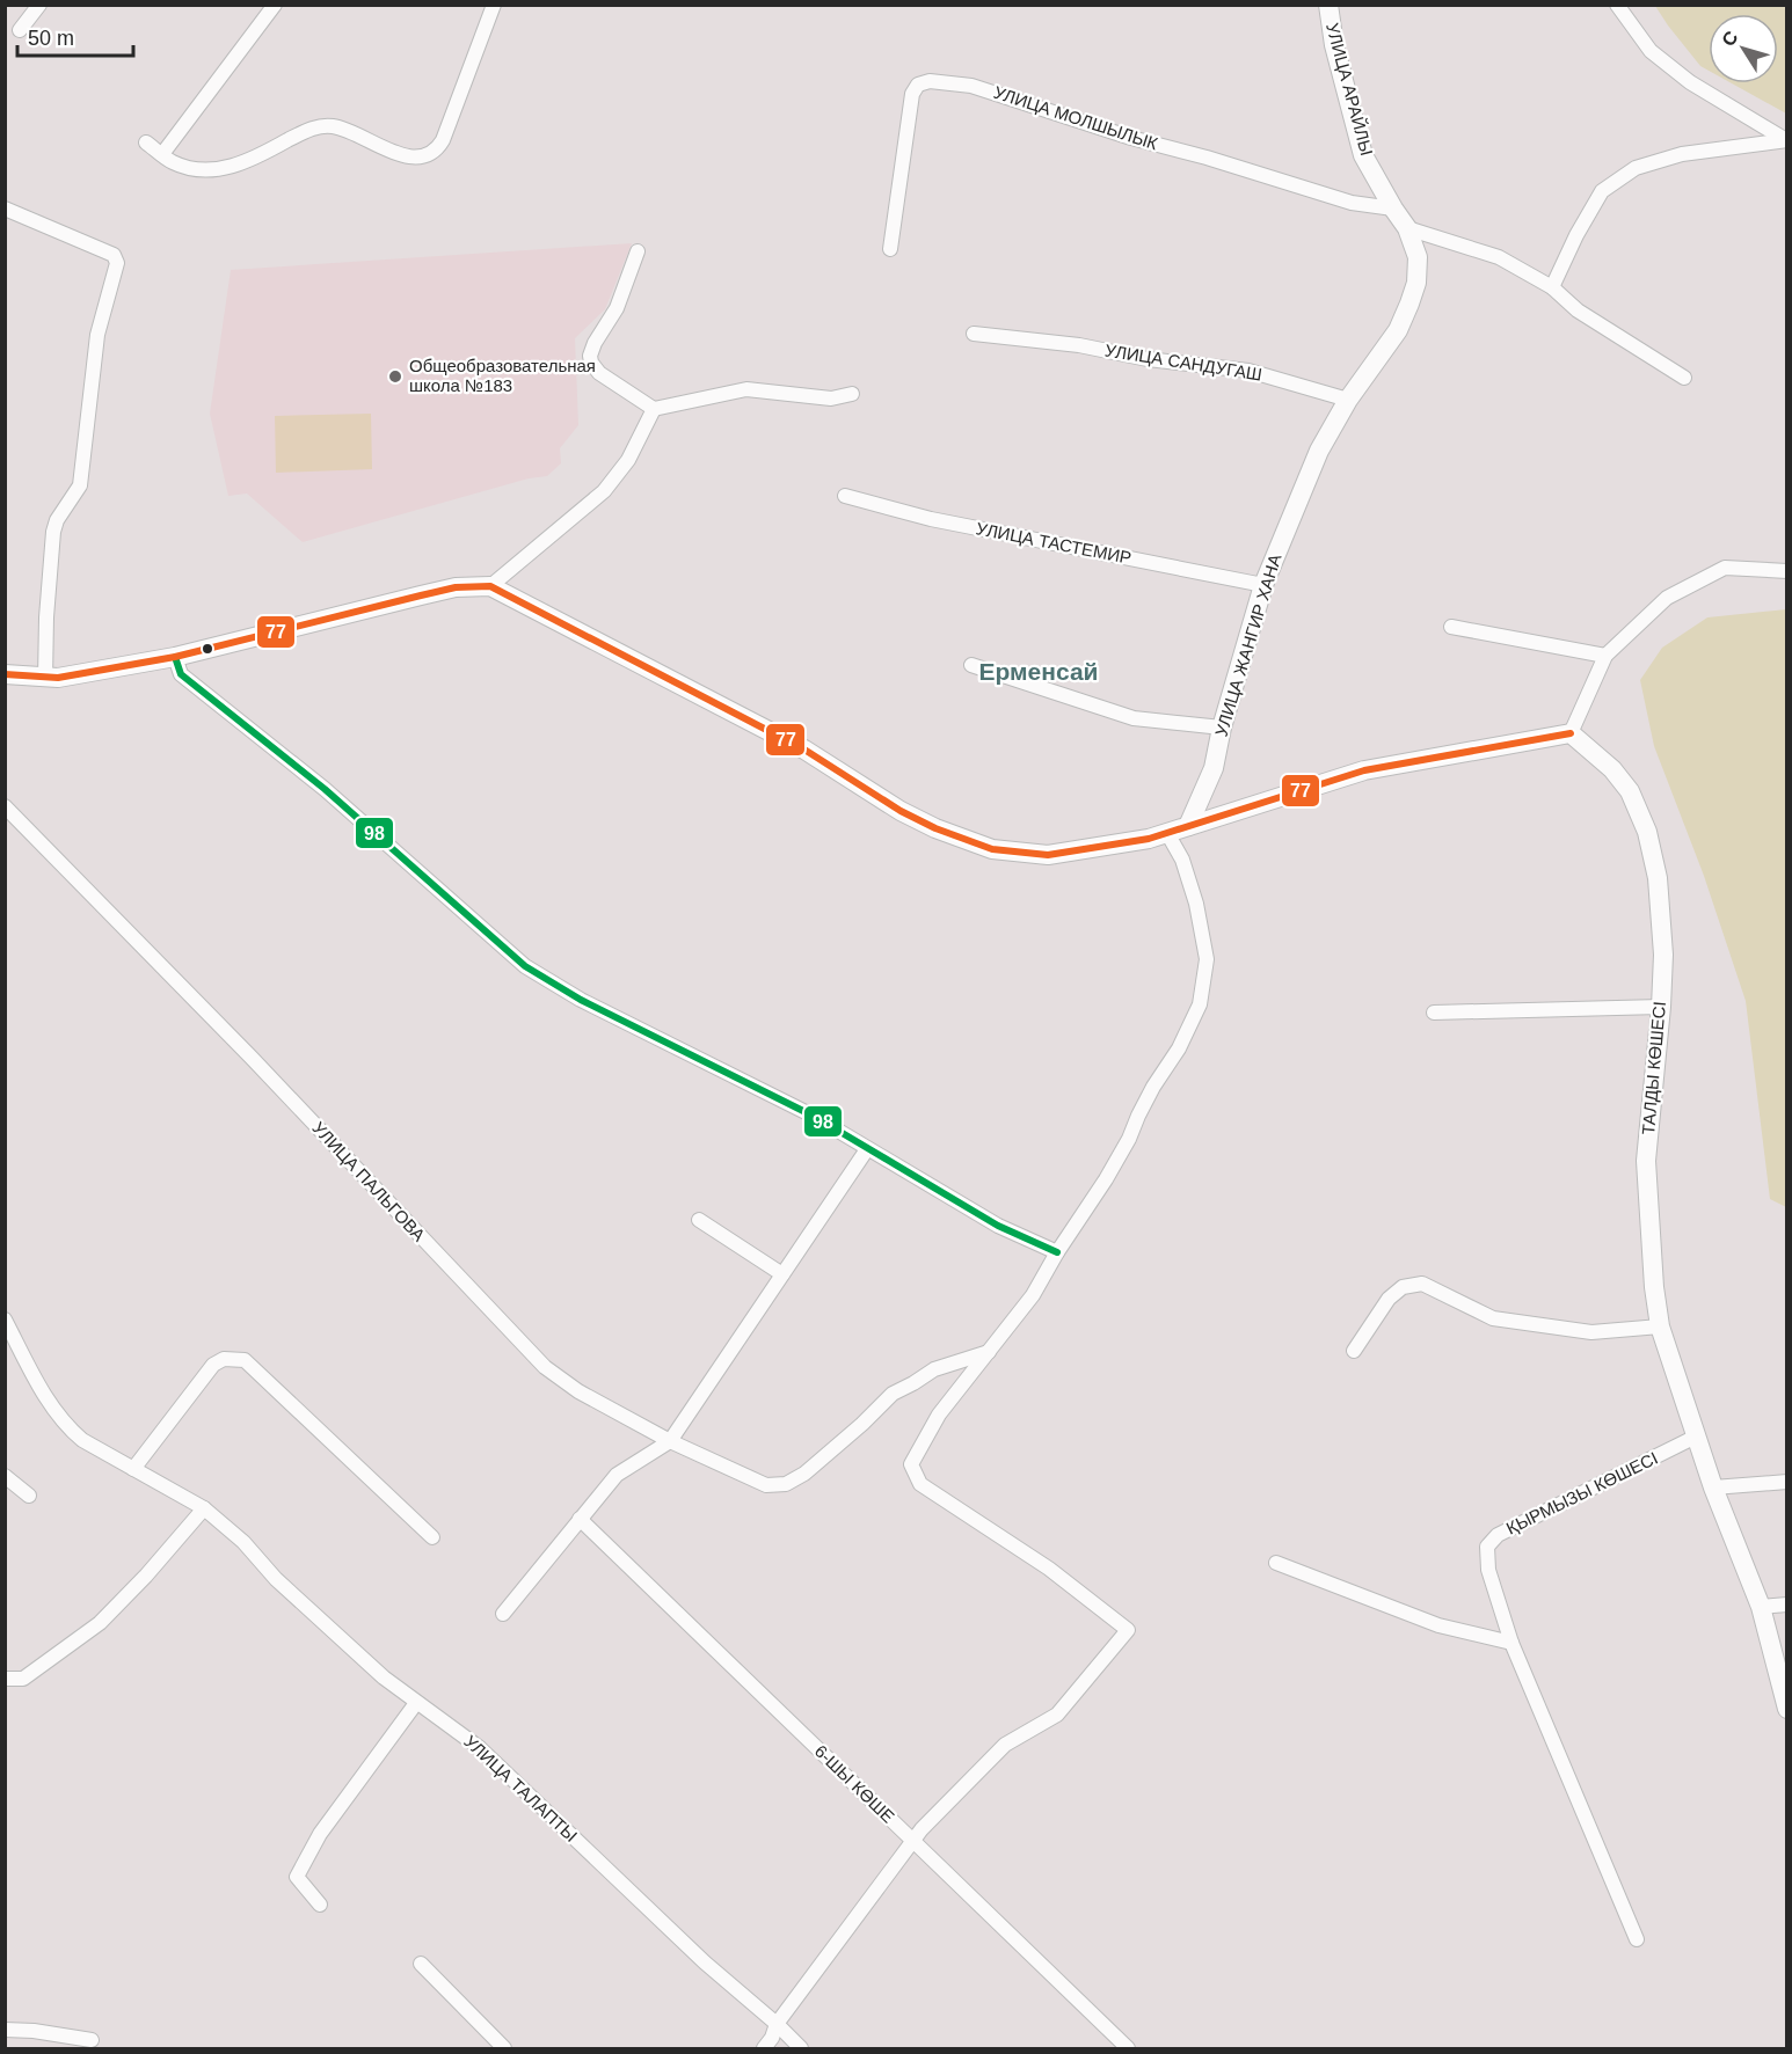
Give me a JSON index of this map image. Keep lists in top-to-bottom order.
{
  "streets": {
    "street": [
      "УЛИЦА АРАЙЛЫ",
      "УЛИЦА МОЛШЫЛЫК",
      "УЛИЦА САНДУГАШ",
      "УЛИЦА ТАСТЕМИР",
      "УЛИЦА ЖАНГИР ХАНА",
      "ТАЛДЫ КӨШЕСІ",
      "УЛИЦА ПАЛЬГОВА",
      "ҚЫРМЫЗЫ КӨШЕСІ",
      "6-ШЫ КӨШЕ",
      "УЛИЦА ТАЛАПТЫ"
    ]
  },
  "crossings": [
    ["УЛИЦА АРАЙЛЫ", "УЛИЦА МОЛШЫЛЫК"],
    ["УЛИЦА АРАЙЛЫ", "УЛИЦА ЖАНГИР ХАНА"],
    ["УЛИЦА МОЛШЫЛЫК", "УЛИЦА ЖАНГИР ХАНА"],
    ["УЛИЦА САНДУГАШ", "УЛИЦА ЖАНГИР ХАНА"],
    ["УЛИЦА ТАСТЕМИР", "УЛИЦА ЖАНГИР ХАНА"],
    ["ТАЛДЫ КӨШЕСІ", "ҚЫРМЫЗЫ КӨШЕСІ"]
  ],
  "districts": ["Ерменсай"],
  "places": ["Общеобразовательная школа №183"],
  "lines": ["transit line 77", "transit line 98"],
  "scale_bar": "50 m",
  "north": "top left"
}
